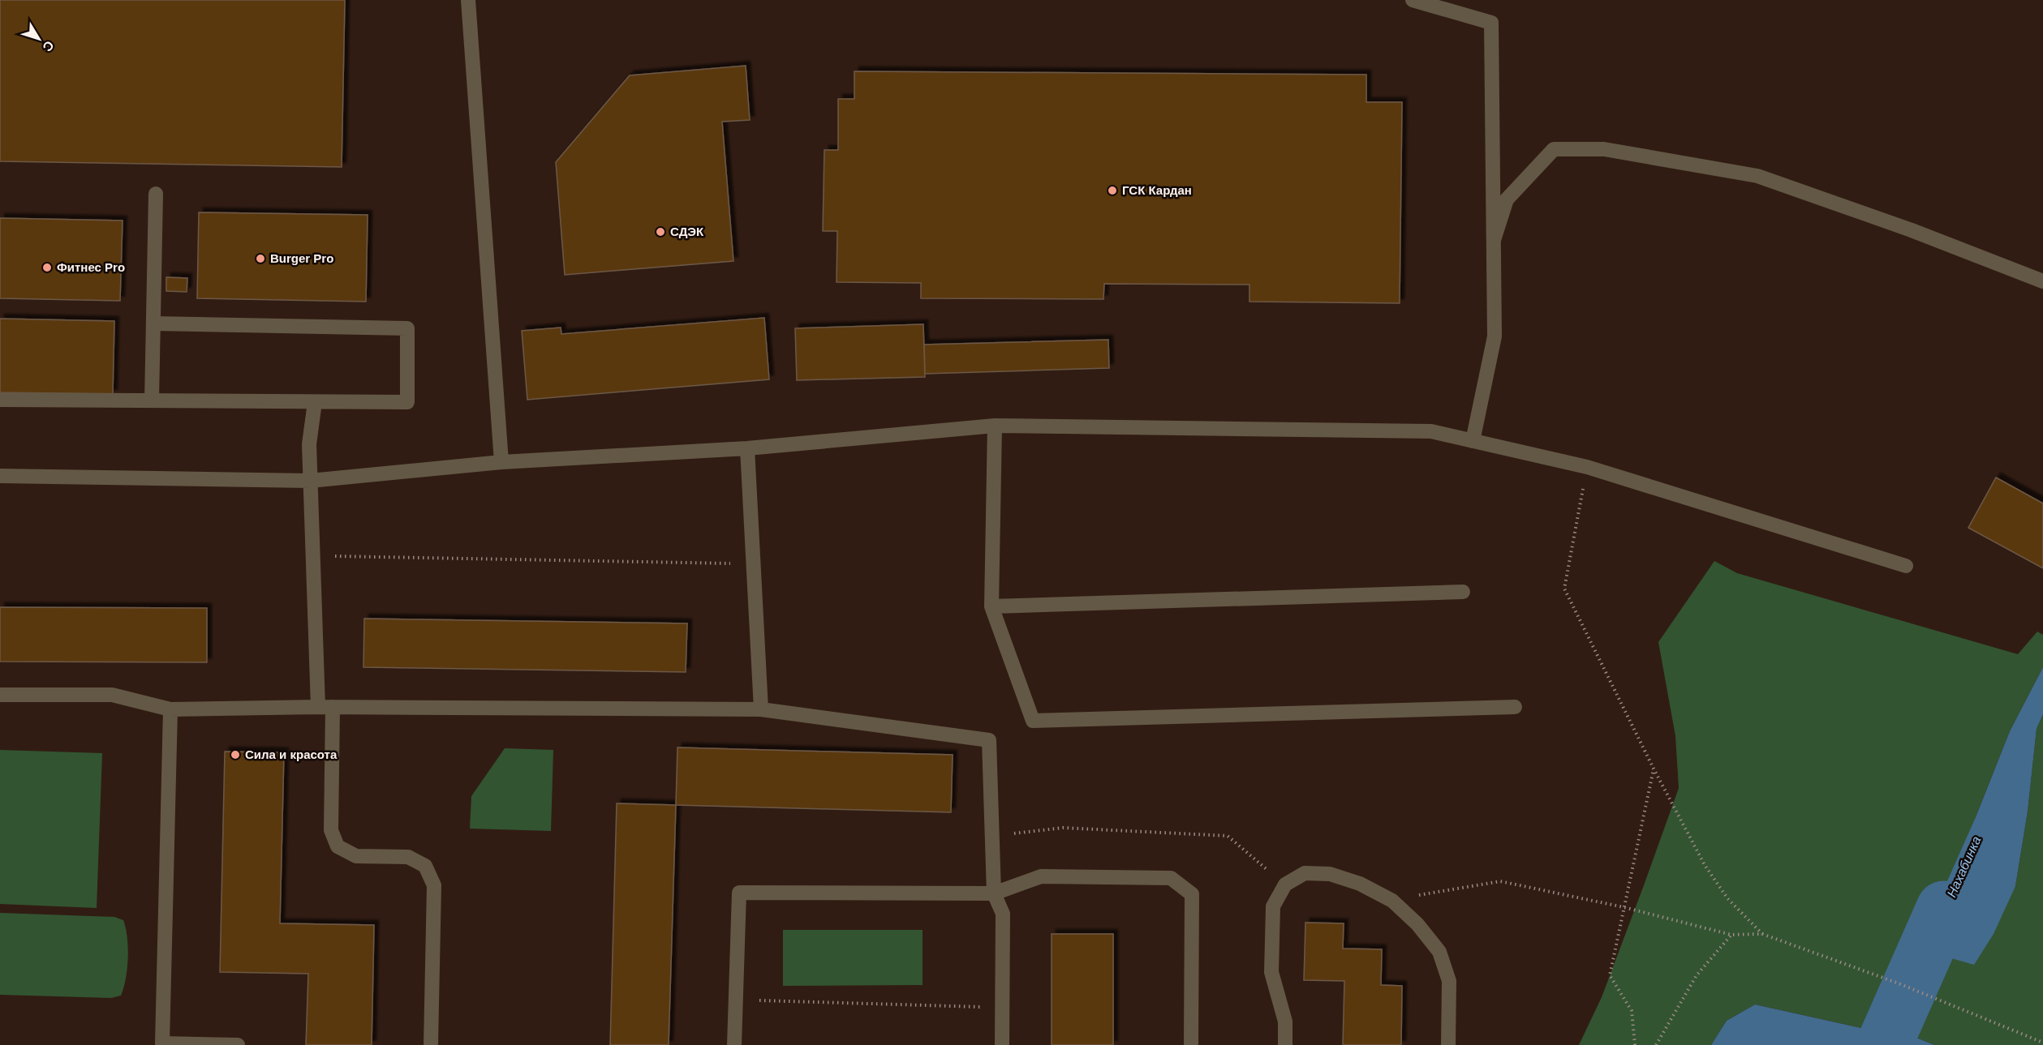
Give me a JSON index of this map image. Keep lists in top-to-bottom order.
{
  "water": ["Нахабинка"],
  "places": [
    "ГСК Кардан",
    "СДЭК",
    "Burger Pro",
    "Фитнес Pro",
    "Сила и красота"
  ],
  "north": "bottom right"
}
